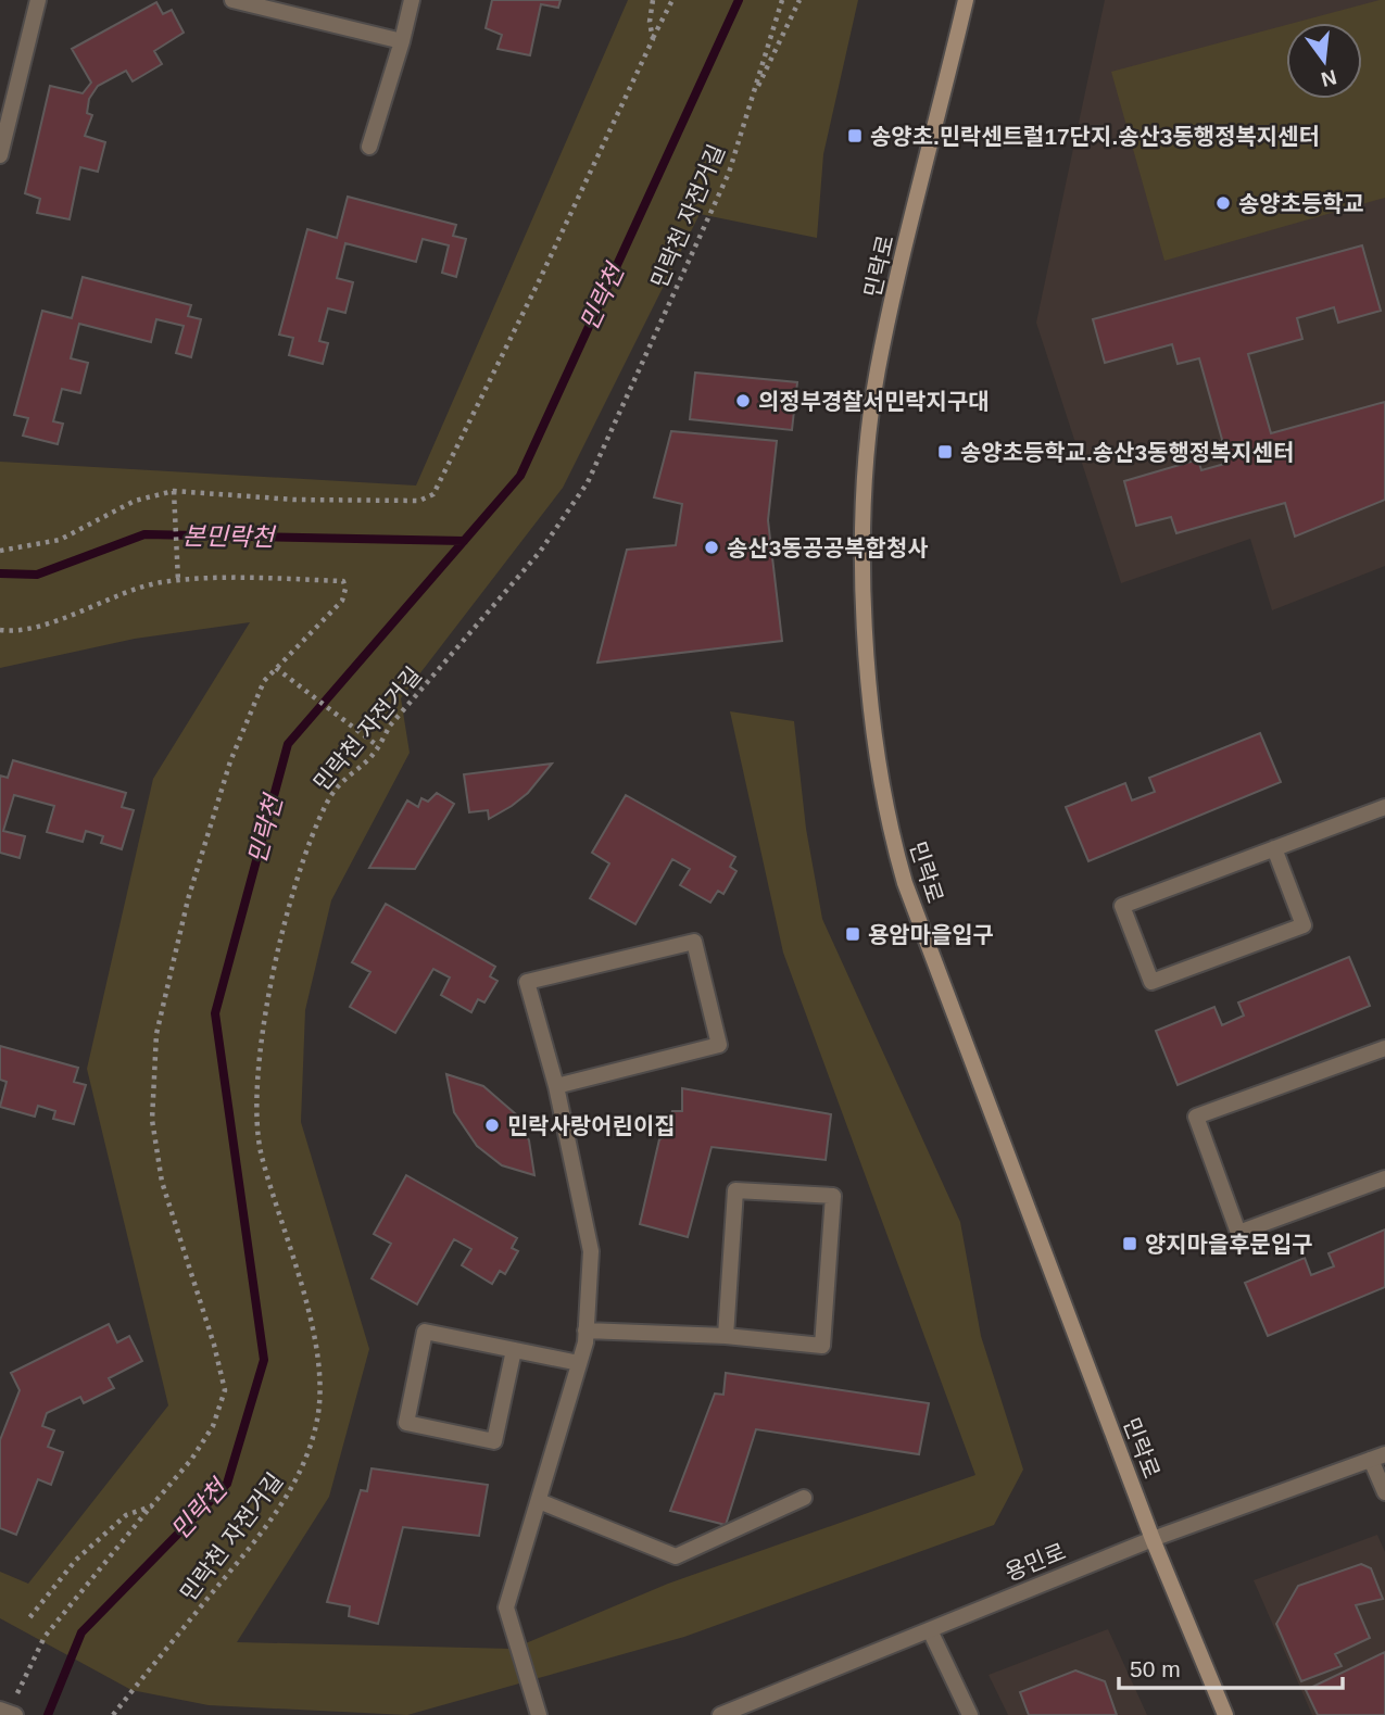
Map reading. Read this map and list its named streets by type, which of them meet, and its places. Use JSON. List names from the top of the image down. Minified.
{"streets":{"main road":["민락로"],"street":["용민로"],"path":["민락천 자전거길"]},"crossings":[["민락로","용민로"]],"water":["민락천","본민락천"],"places":{"transit":["송양초.민락센트럴17단지.송산3동행정복지센터","송양초등학교.송산3동행정복지센터","용암마을입구","양지마을후문입구"],"other":["송양초등학교","의정부경찰서민락지구대","송산3동공공복합청사","민락사랑어린이집"]},"scale_bar":"50 m","north":"bottom"}
